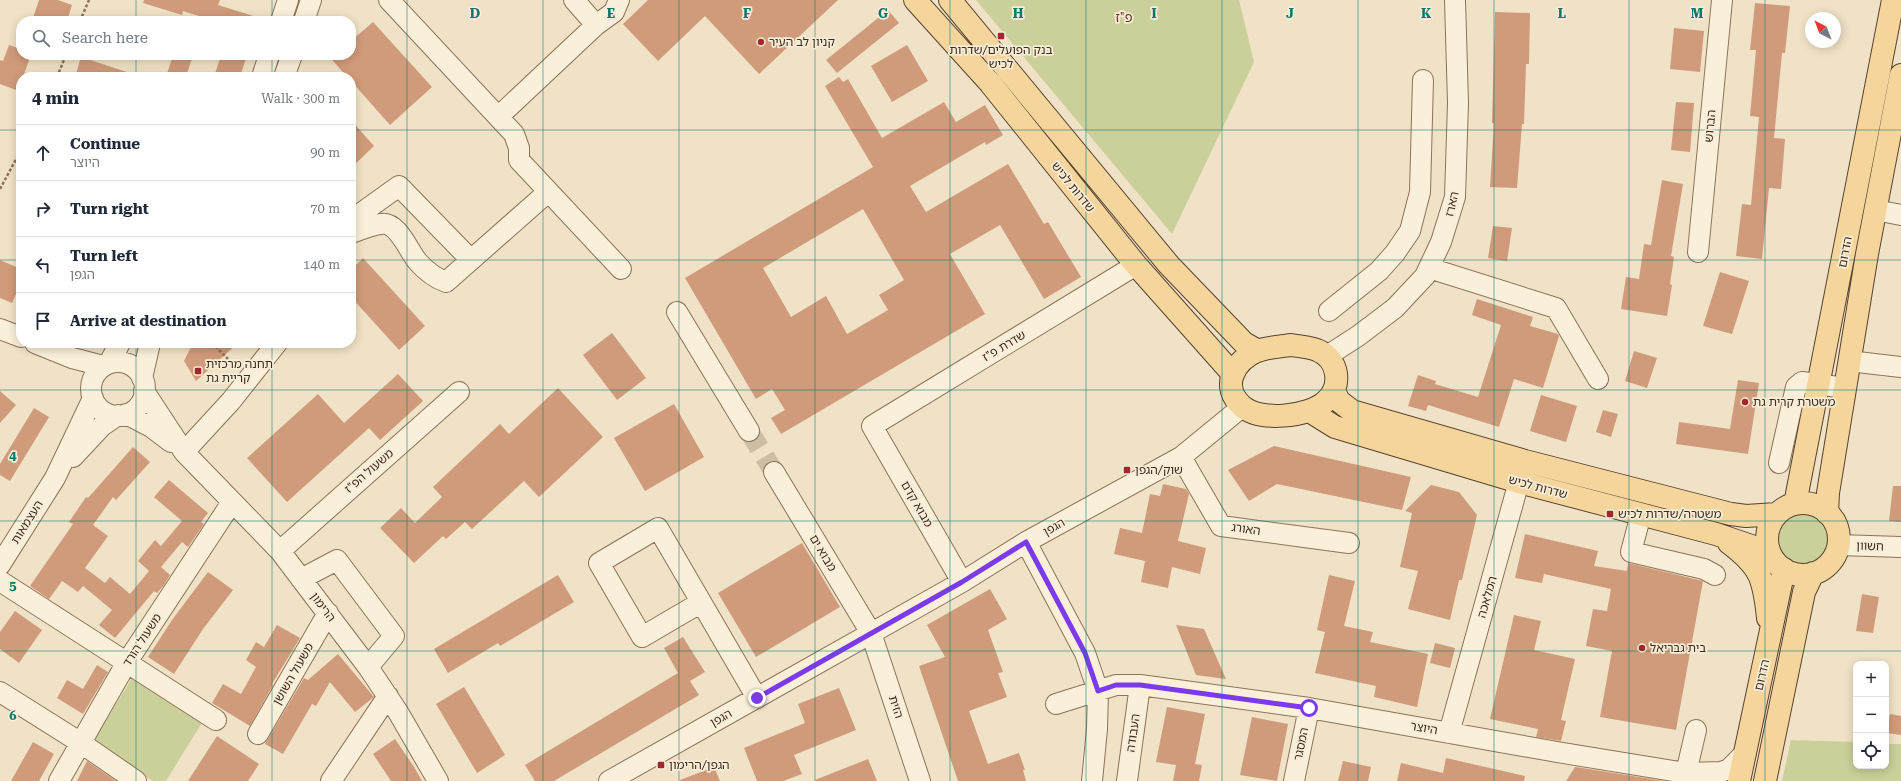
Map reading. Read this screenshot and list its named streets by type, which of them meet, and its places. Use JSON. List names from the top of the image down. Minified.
{"streets":{"main road":["שדרות לכיש","הדרום"],"street":["הברוש","הארז","שדרת פ\"ז","משעול הפ\"ז","מבוא קדם","העצמאות","הגפן","האורג","חשוון","מבוא ים","המלאכה","הרימון","משעול הורד","משעול השושן","הזית","היוצר","העבודה","המסגר"]},"crossings":[["שדרות לכיש","הארז"],["שדרות לכיש","הדרום"],["שדרות לכיש","שדרת פ\"ז"],["שדרות לכיש","הגפן"],["שדרות לכיש","חשוון"],["שדרות לכיש","המלאכה"],["הארז","הגפן"],["הדרום","חשוון"],["הדרום","היוצר"],["שדרת פ\"ז","מבוא קדם"],["משעול הפ\"ז","הרימון"],["מבוא קדם","הגפן"],["העצמאות","הרימון"],["הגפן","האורג"],["הגפן","מבוא ים"],["הגפן","הזית"],["מבוא ים","הזית"],["המלאכה","היוצר"],["הרימון","משעול הורד"],["הרימון","משעול השושן"],["היוצר","העבודה"],["היוצר","המסגר"]],"districts":["פ\"ז"],"places":{"transit":["בנק הפועלים/שדרות לכיש","תחנה מרכזית קריית גת","שוק/הגפן","משטרה/שדרות לכיש","הגפן/הרימון"],"other":["קניון לב העיר","משטרת קרית גת","בית גבריאל"]},"north":"top left","page":{"search":"Search here","heading":["4 min","Walk · 300 m"],"list":[["Continue","היוצר","90 m"],["Turn right","70 m"],["Turn left","הגפן","140 m"],"Arrive at destination"],"map_buttons":["+","−"]},"grid":{"columns":["D","E","F","G","H","I","J","K","L","M"],"rows":["4","5","6"]}}
